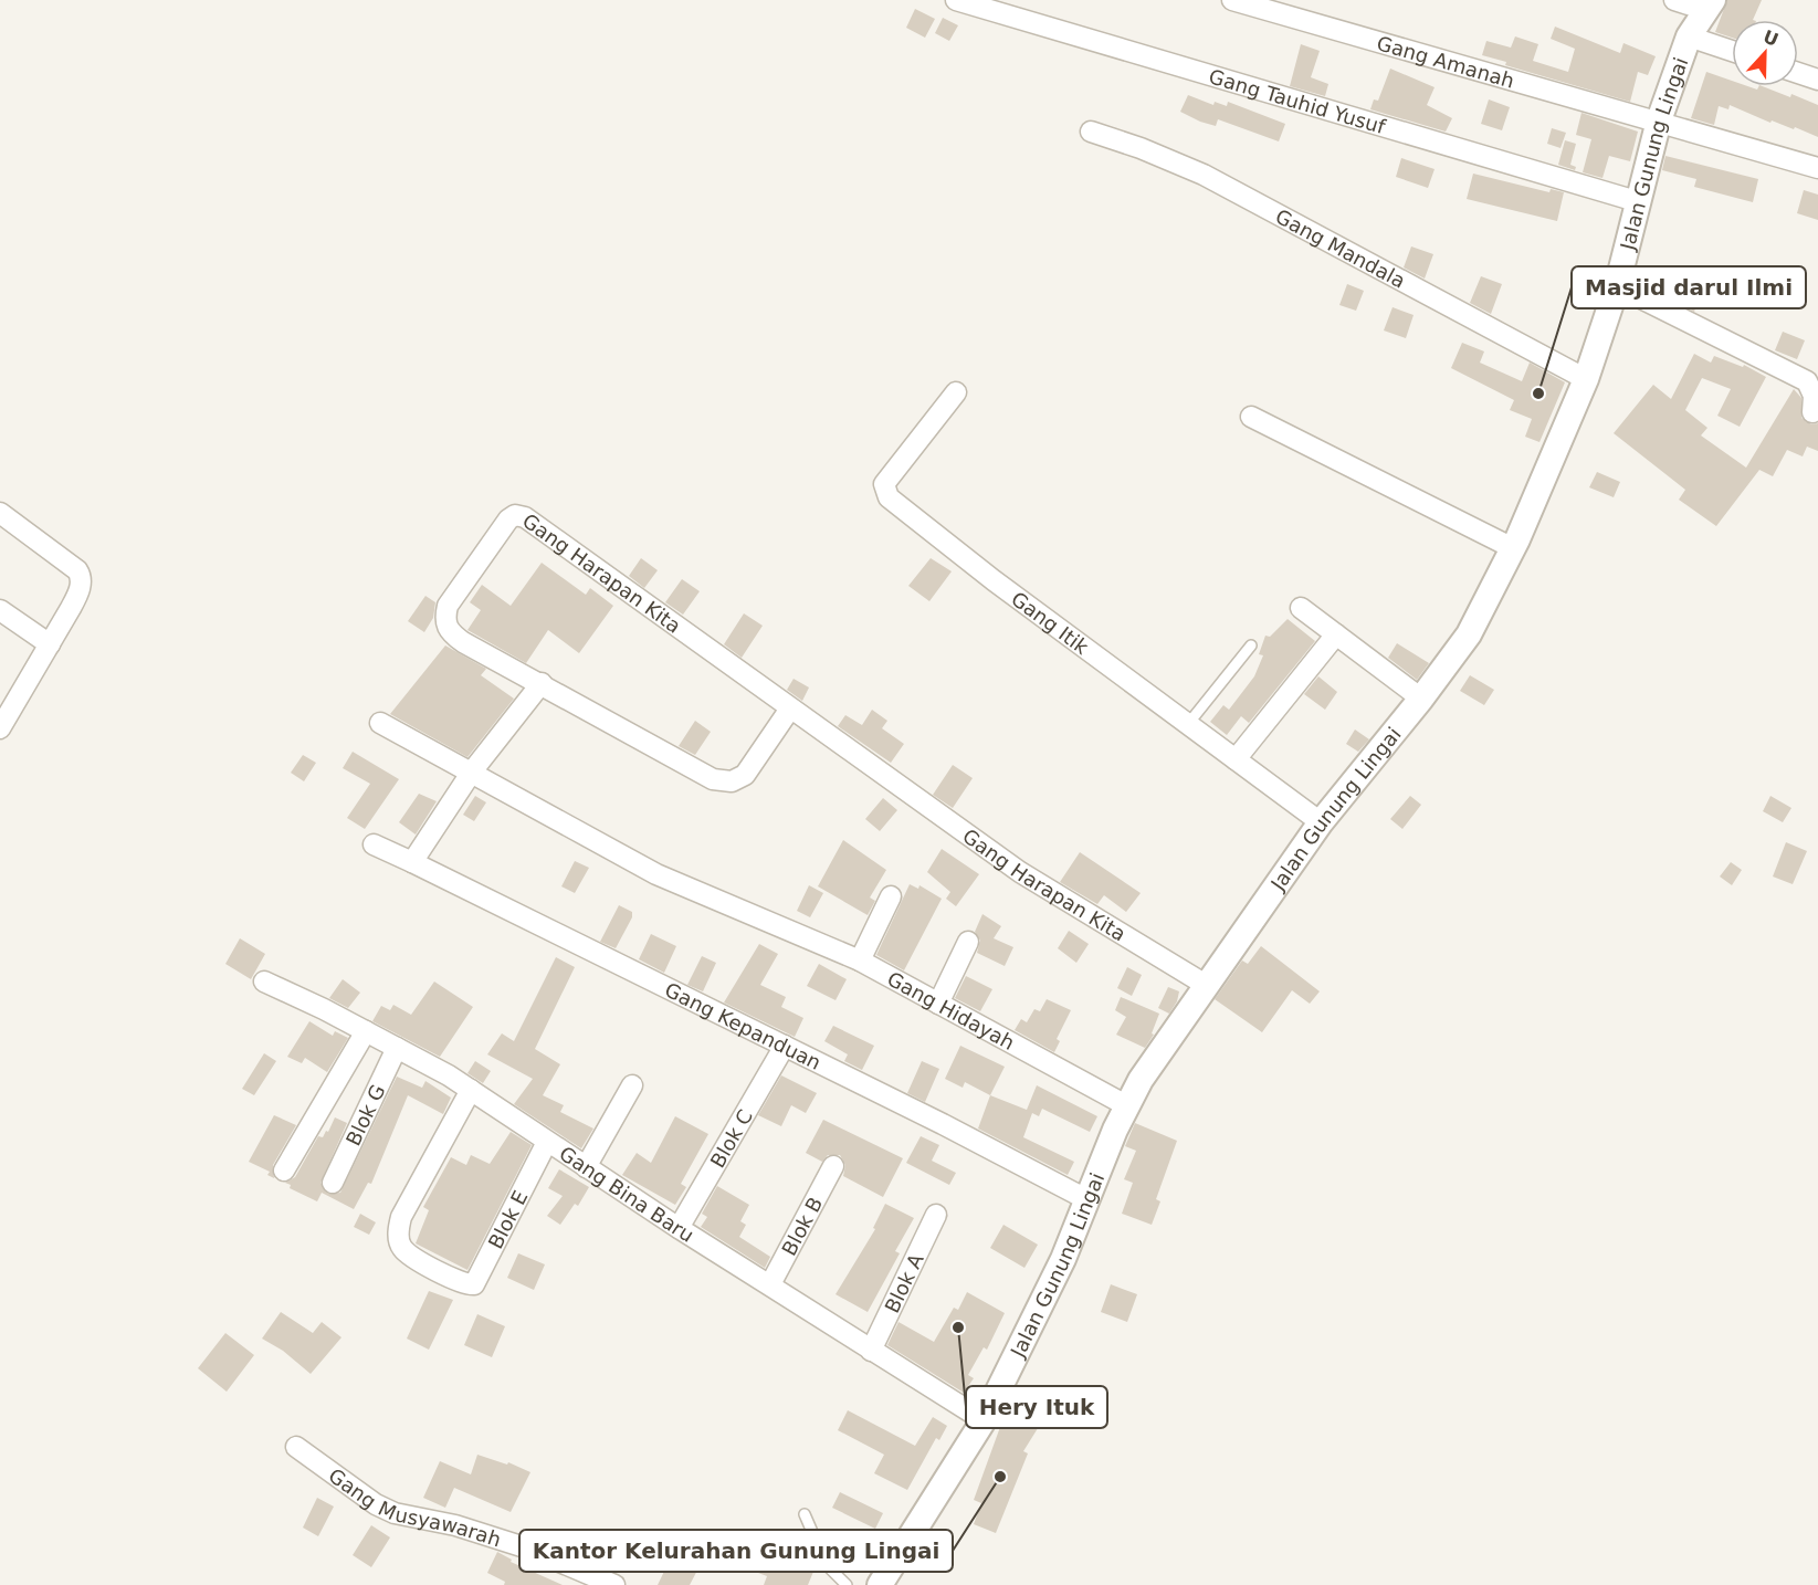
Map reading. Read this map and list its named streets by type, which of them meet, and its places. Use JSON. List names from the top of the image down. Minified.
{"streets":{"street":["Gang Amanah","Gang Tauhid Yusuf","Jalan Gunung Lingai","Gang Mandala","Gang Harapan Kita","Gang Itik","Gang Hidayah","Gang Kepanduan","Blok G","Blok C","Gang Bina Baru","Blok E","Blok B","Blok A","Gang Musyawarah"]},"crossings":[["Gang Amanah","Jalan Gunung Lingai"],["Gang Tauhid Yusuf","Jalan Gunung Lingai"],["Jalan Gunung Lingai","Gang Mandala"],["Jalan Gunung Lingai","Gang Harapan Kita"],["Jalan Gunung Lingai","Gang Itik"],["Jalan Gunung Lingai","Gang Hidayah"],["Jalan Gunung Lingai","Gang Kepanduan"],["Jalan Gunung Lingai","Gang Bina Baru"],["Gang Kepanduan","Blok C"],["Blok G","Gang Bina Baru"],["Blok C","Gang Bina Baru"],["Gang Bina Baru","Blok E"],["Gang Bina Baru","Blok B"],["Gang Bina Baru","Blok A"]],"places":["Masjid darul Ilmi","Hery Ituk","Kantor Kelurahan Gunung Lingai"],"north":"top"}
